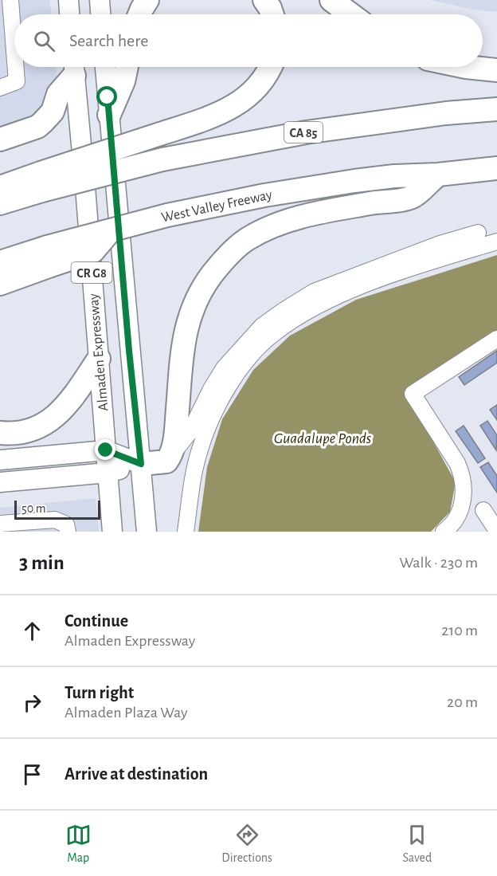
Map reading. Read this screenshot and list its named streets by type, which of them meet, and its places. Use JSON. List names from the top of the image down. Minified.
{"streets":{"highway":["CA 85","West Valley Freeway"],"main road":["CR G8","Almaden Expressway"]},"water":["Guadalupe Ponds"],"scale_bar":"50 m","page":{"search":"Search here","scale":"50 m","heading":["3 min","Walk · 230 m"],"list":[["Continue","Almaden Expressway","210 m"],["Turn right","Almaden Plaza Way","20 m"],"Arrive at destination"],"nav":["Map","Directions","Saved"]}}
